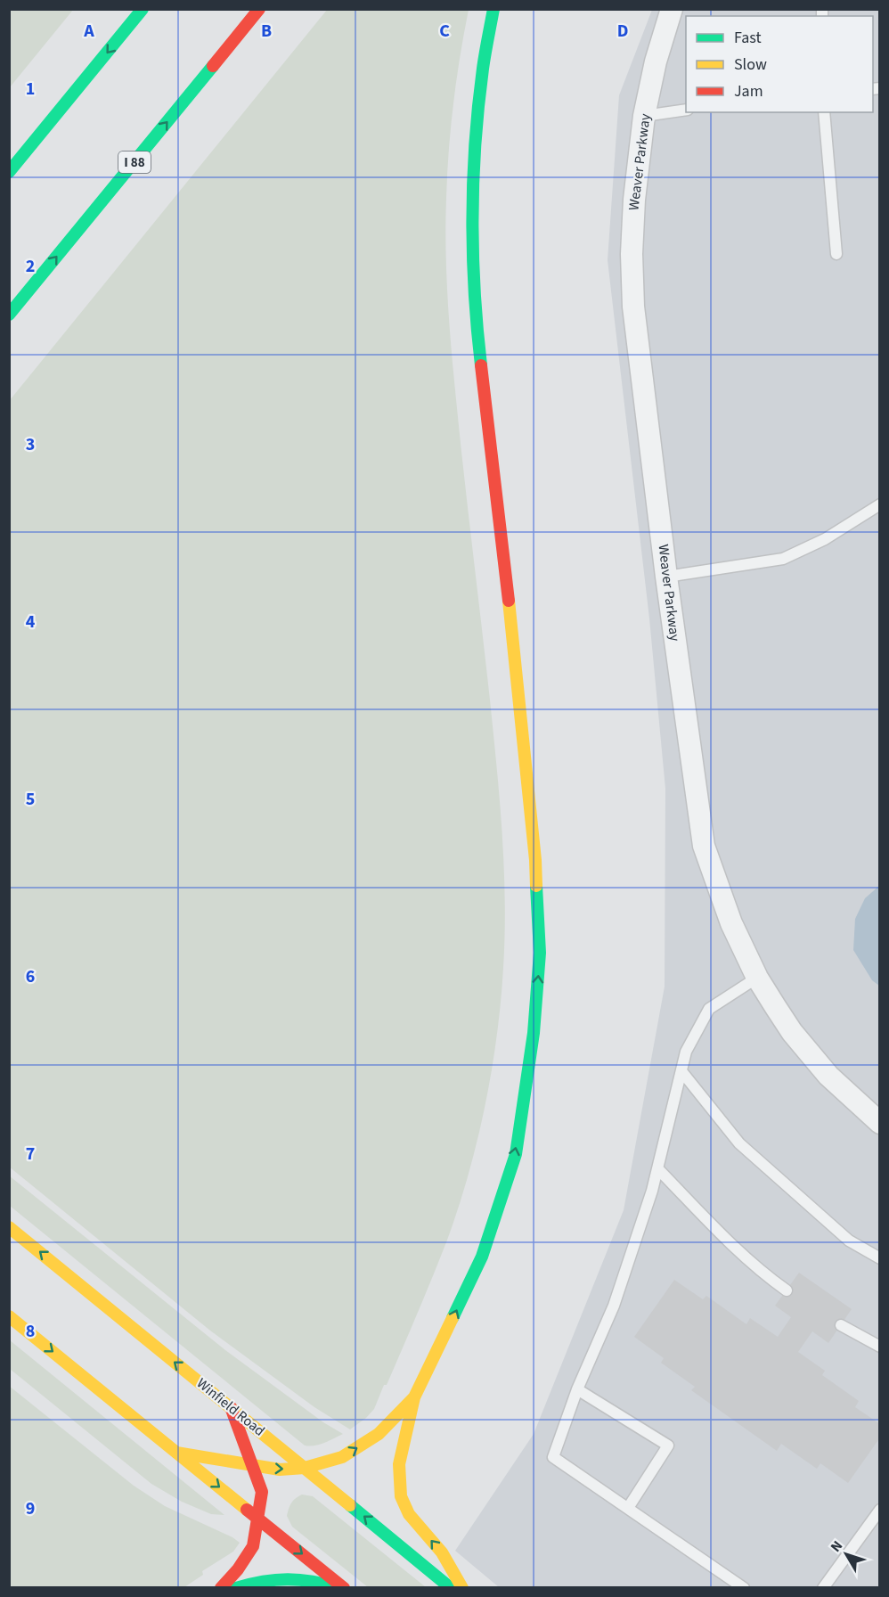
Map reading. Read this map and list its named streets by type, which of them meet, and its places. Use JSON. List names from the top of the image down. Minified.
{"streets":{"main road":["I 88","Winfield Road"],"street":["Weaver Parkway"]},"legend":["Fast","Slow","Jam"],"north":"top left","grid":{"columns":["A","B","C","D"],"rows":["1","2","3","4","5","6","7","8","9"]}}
